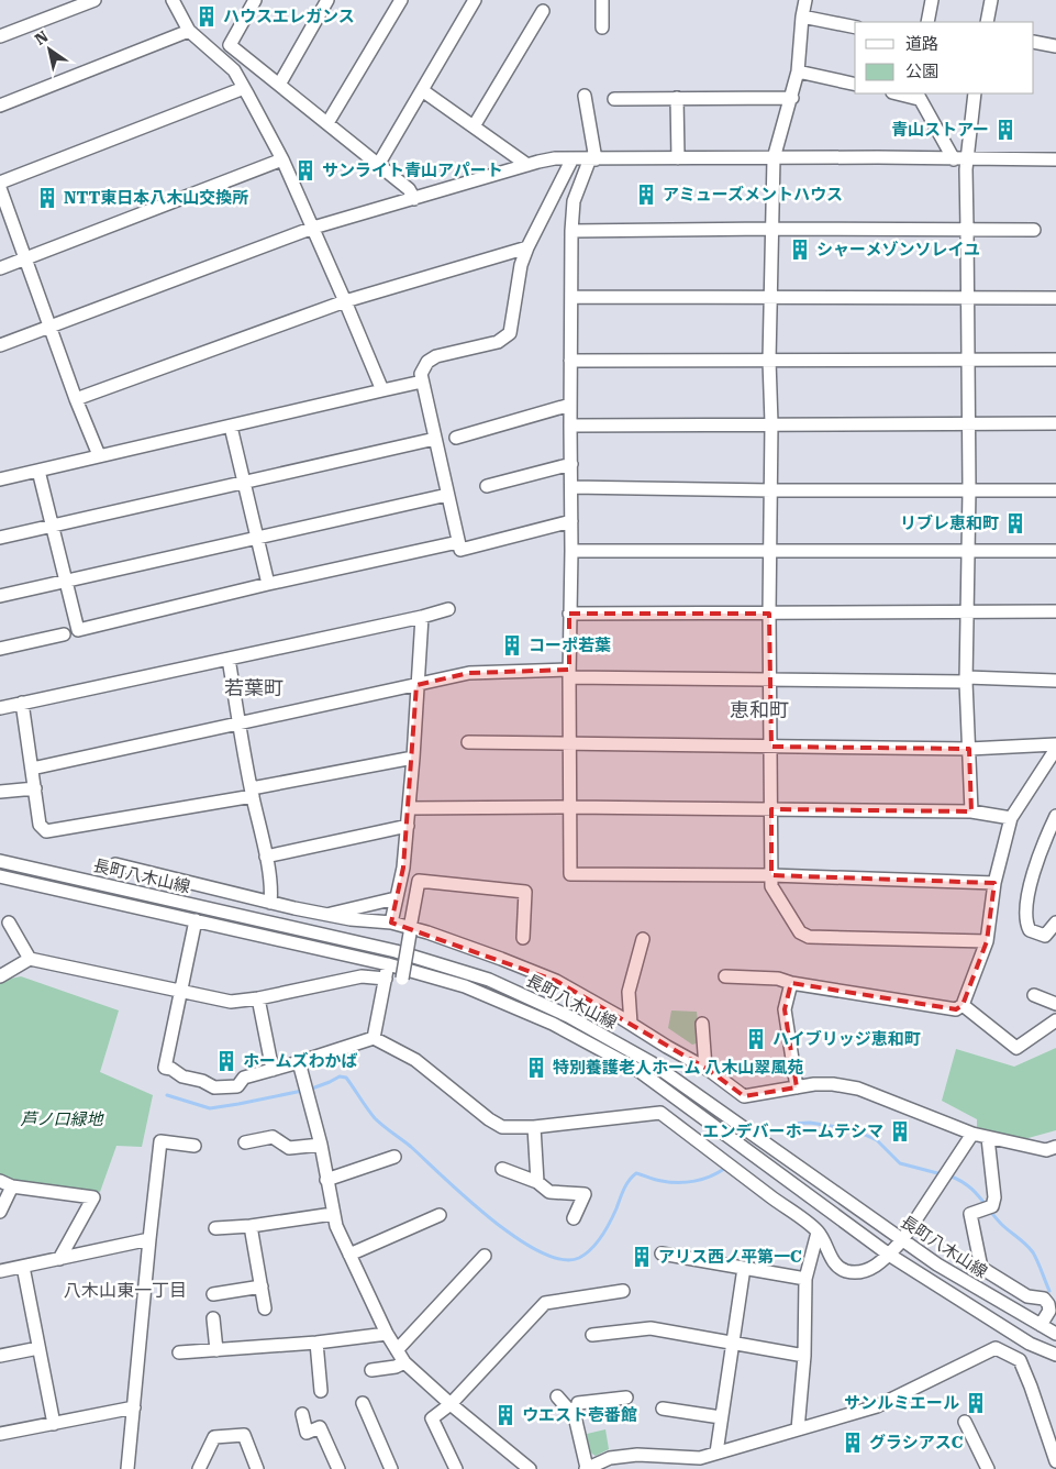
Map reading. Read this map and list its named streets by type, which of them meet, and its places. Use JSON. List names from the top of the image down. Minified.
{"streets":{"street":["長町八木山線"]},"districts":["若葉町","恵和町","八木山東一丁目"],"parks":["芦ノ口緑地"],"places":{"building":["ハウスエレガンス","青山ストアー","サンライト青山アパート","アミューズメントハウス","NTT東日本八木山交換所","シャーメゾンソレイユ","リブレ恵和町","コーポ若葉","ハイブリッジ恵和町","ホームズわかば","特別養護老人ホーム 八木山翠風苑","エンデバーホームテシマ","アリス西ノ平第一C","サンルミエール","ウエスト壱番館","グラシアスC"]},"legend":["道路","公園"],"north":"top left"}
